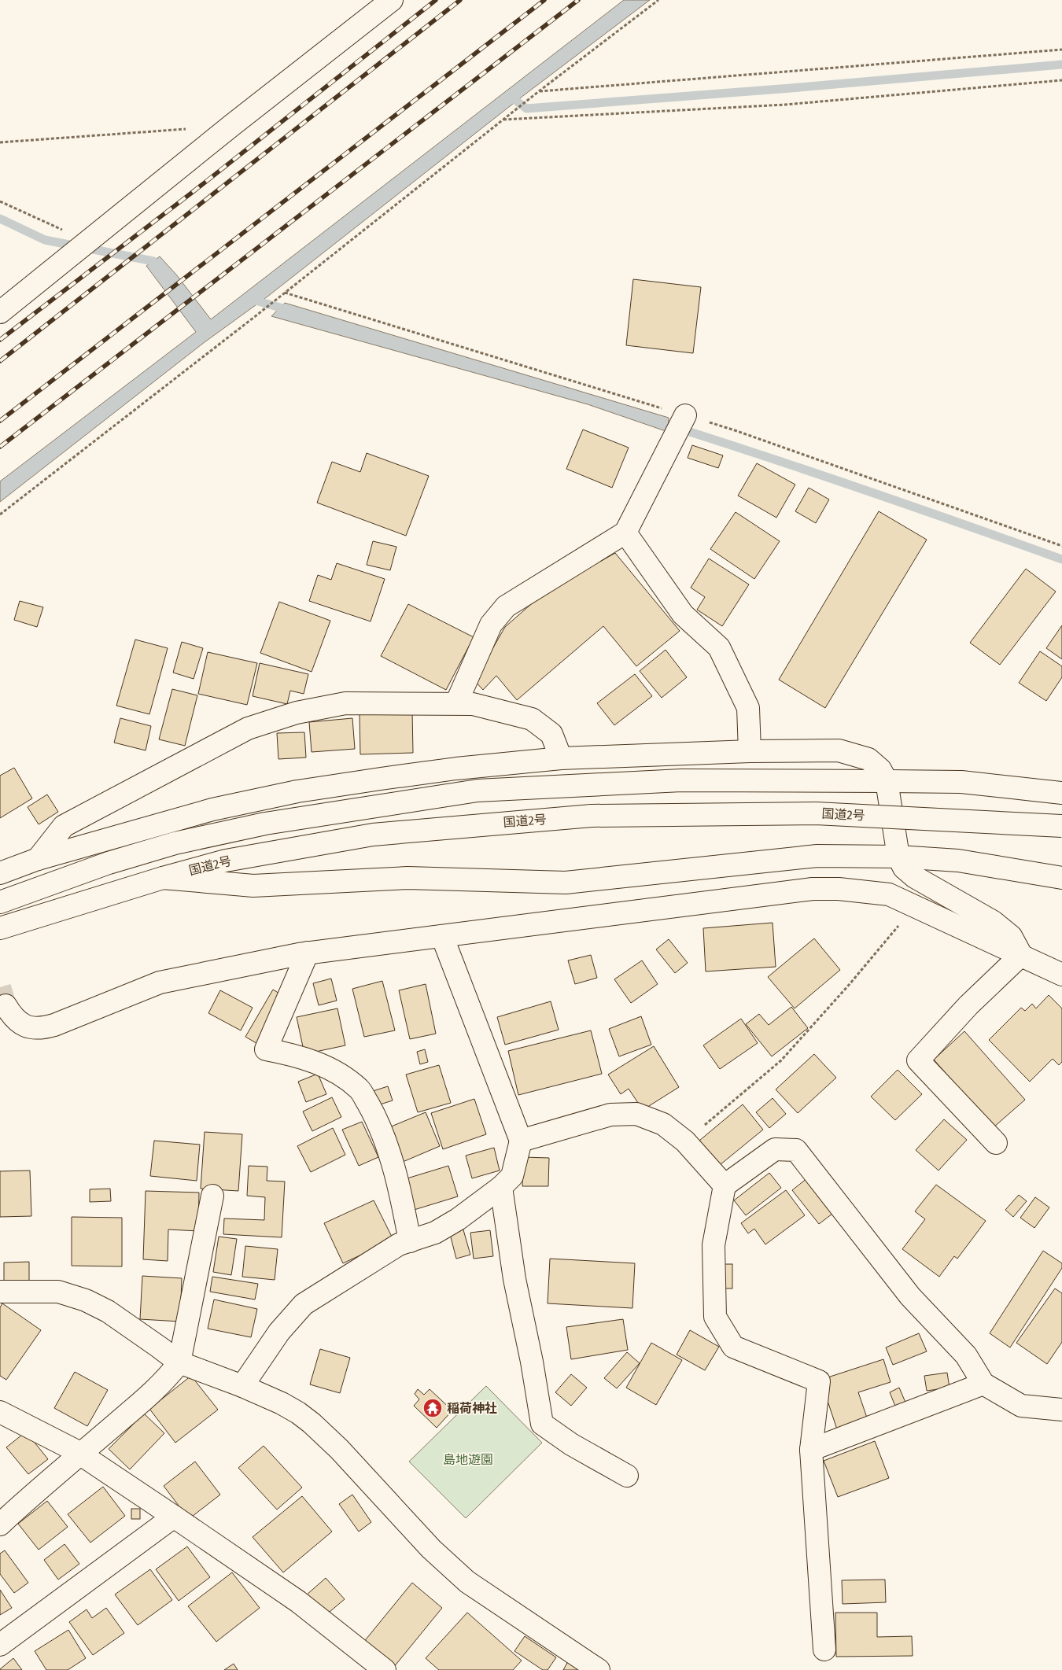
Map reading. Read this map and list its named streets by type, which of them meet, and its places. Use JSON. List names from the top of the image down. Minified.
{"streets":{"main road":["国道2号"]},"parks":["島地遊園"],"places":{"temple":["稲荷神社"]}}
